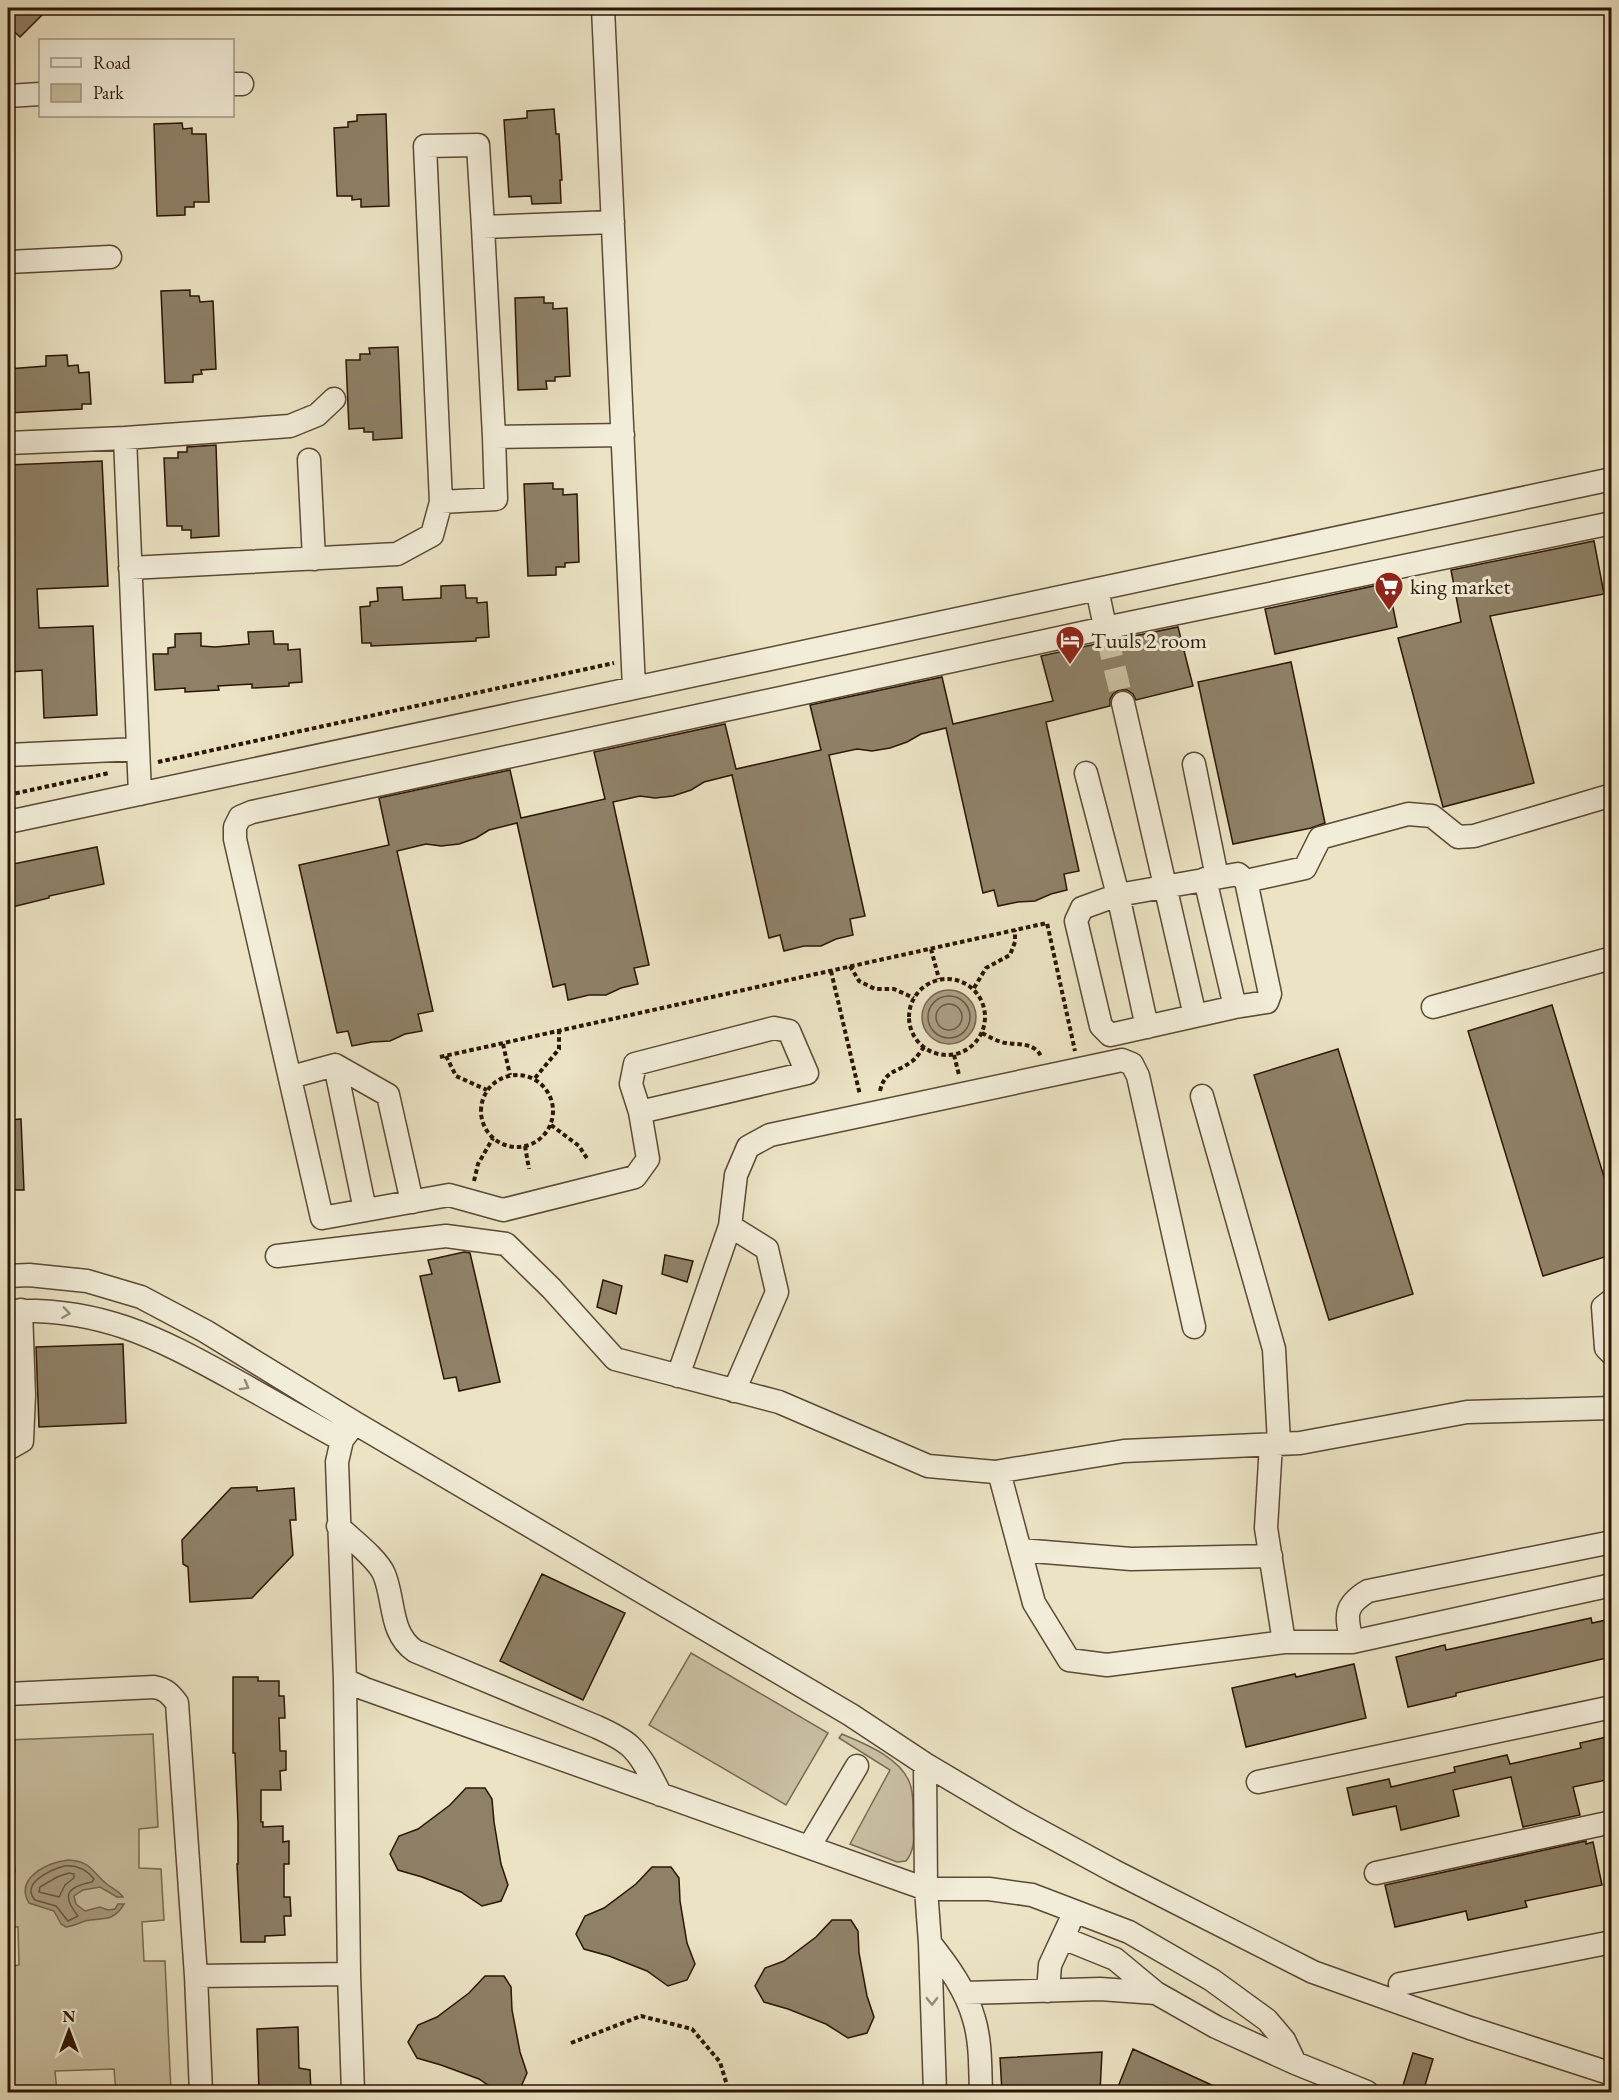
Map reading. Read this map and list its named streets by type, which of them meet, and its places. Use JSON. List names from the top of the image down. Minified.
{"places":{"supermarket":["king market"],"hotel":["Tuuls 2 room"]},"legend":["Road","Park"],"north":"top"}
